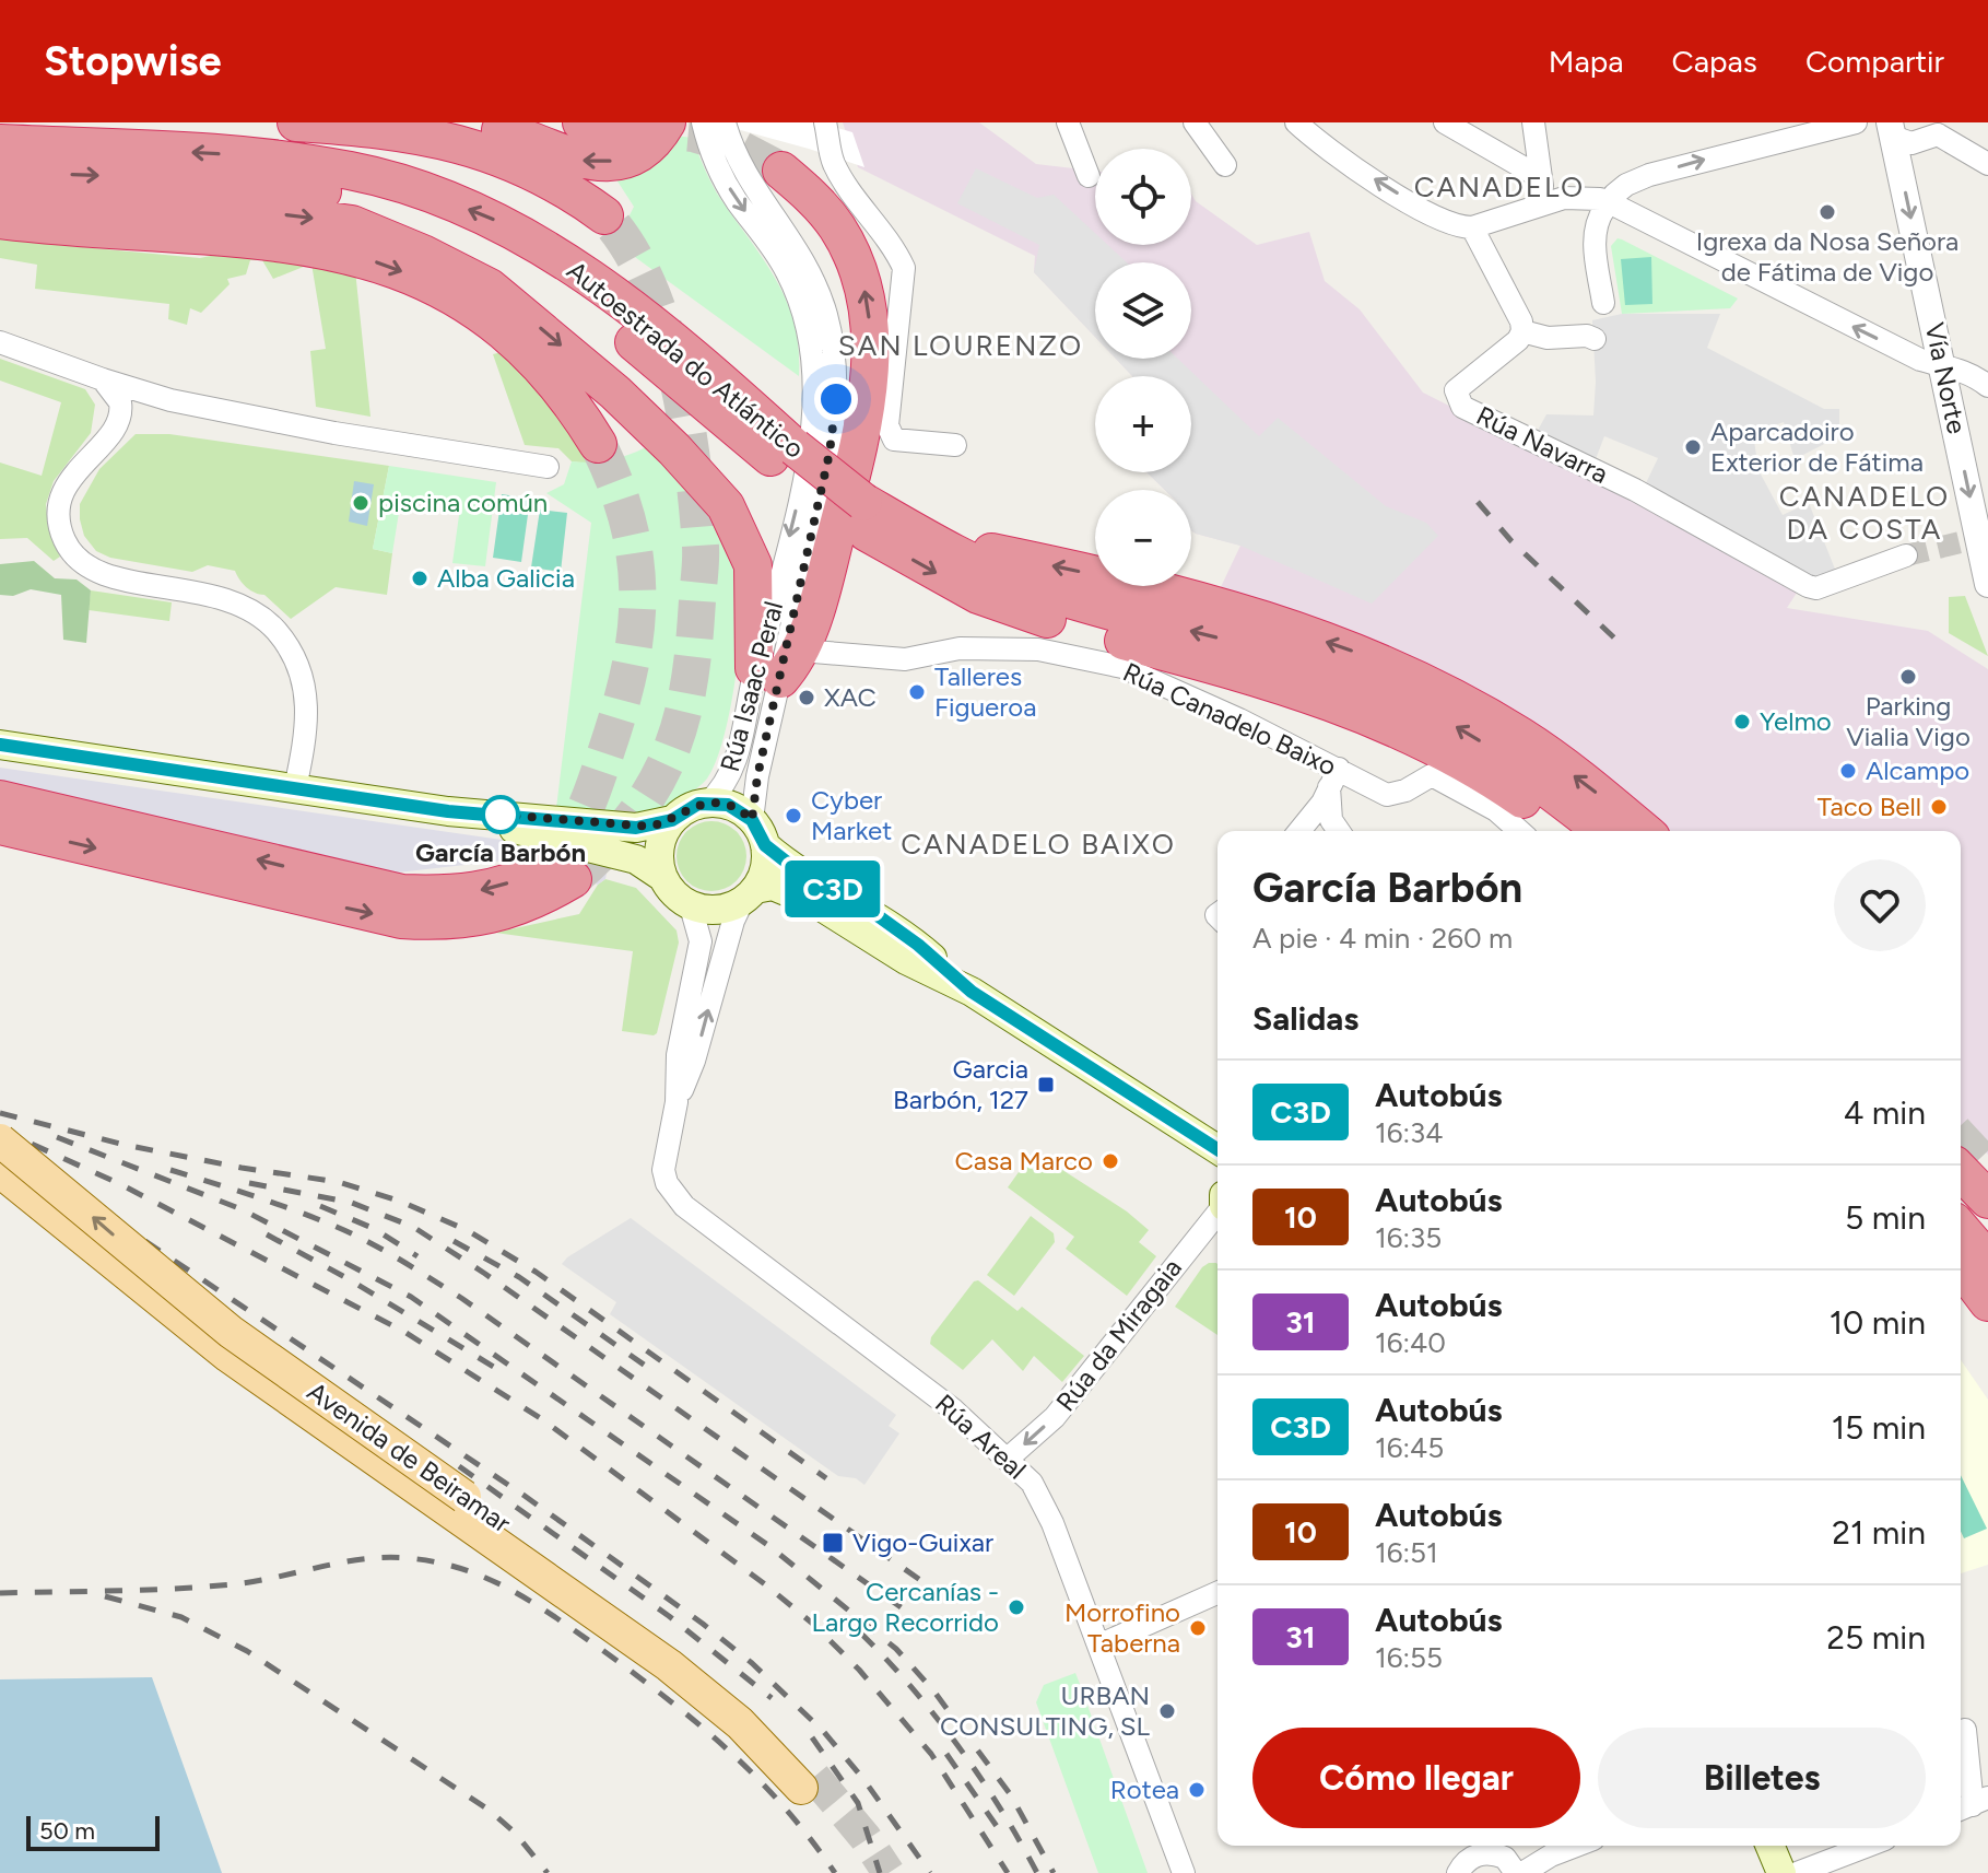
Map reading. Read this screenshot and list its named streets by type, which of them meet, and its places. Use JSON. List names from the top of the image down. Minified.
{"streets":{"highway":["Autoestrada do Atlántico"],"main road":["Avenida de Beiramar"],"street":["Vía Norte","Rúa Navarra","Rúa Isaac Peral","Rúa Canadelo Baixo","Rúa da Miragaia","Rúa Areal"]},"crossings":[["Rúa Isaac Peral","Rúa Canadelo Baixo"],["Rúa Isaac Peral","Rúa Areal"],["Rúa da Miragaia","Rúa Areal"]],"one_way":["Vía Norte","Rúa da Miragaia"],"districts":["CANADELO","SAN LOURENZO","CANADELO DA COSTA","CANADELO BAIXO"],"places":{"other":["Igrexa da Nosa Señora de Fátima de Vigo","Aparcadoiro Exterior de Fátima","piscina común","Alba Galicia","Parking Vialia Vigo","Talleres Figueroa","XAC","Yelmo","Alcampo","Taco Bell","García Barbón","Cyber Market","Casa Marco","Cercanías - Largo Recorrido","Morrofino Taberna","URBAN CONSULTING, SL","Rotea"],"transit":["Garcia Barbón, 127","Vigo-Guixar"]},"lines":["bus line C3D"],"scale_bar":"50 m","page":{"header":"Stopwise","nav":["Mapa","Capas","Compartir"],"on_map":"C3D","map_buttons":["+","−"],"heading":[["García Barbón","A pie · 4 min · 260 m"],"Salidas"],"list":[{"mark":"C3D","name":"Autobús","note":"16:34","value":"4 min"},{"mark":"10","name":"Autobús","note":"16:35","value":"5 min"},{"mark":"31","name":"Autobús","note":"16:40","value":"10 min"},{"mark":"C3D","name":"Autobús","note":"16:45","value":"15 min"},{"mark":"10","name":"Autobús","note":"16:51","value":"21 min"},{"mark":"31","name":"Autobús","note":"16:55","value":"25 min"}],"buttons":["Cómo llegar","Billetes"],"scale":"50 m"}}
